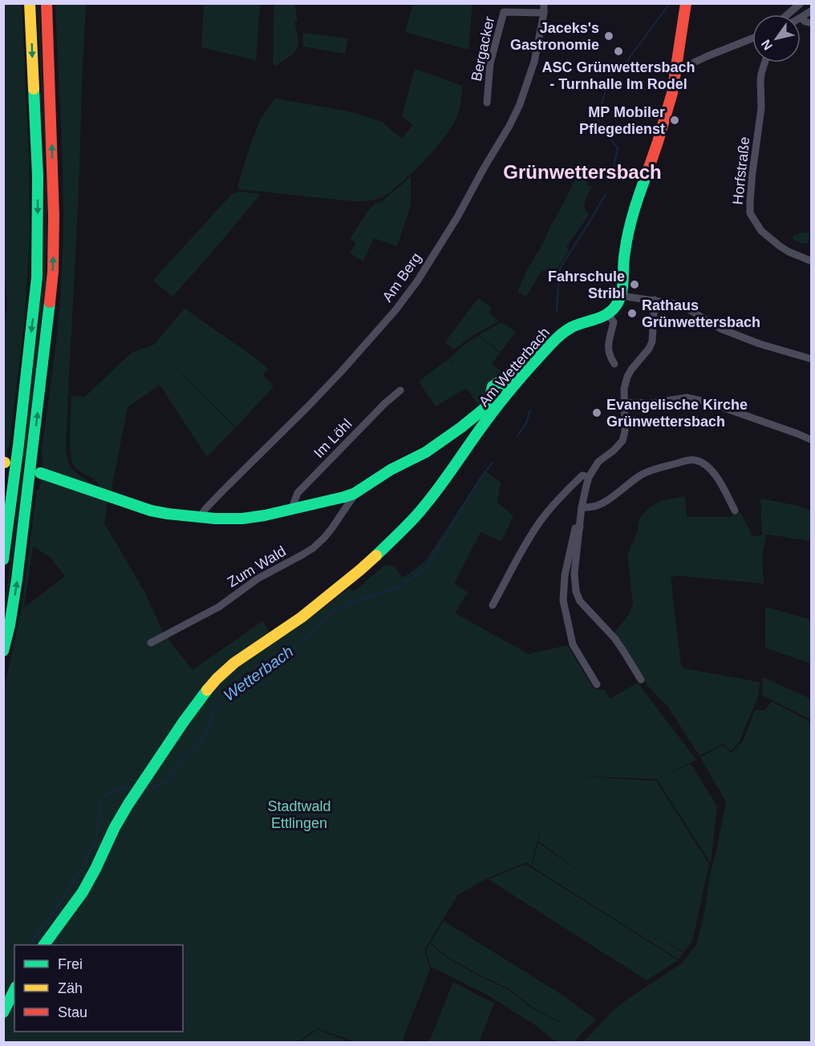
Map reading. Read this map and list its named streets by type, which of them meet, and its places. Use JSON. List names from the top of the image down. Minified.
{"streets":{"main road":["Am Wetterbach"],"street":["Bergacker","Horfstraße","Am Berg","Im Löhl","Zum Wald"]},"crossings":[["Bergacker","Am Berg"]],"districts":["Grünwettersbach"],"water":["Wetterbach"],"parks":["Stadtwald Ettlingen"],"places":["Jaceks's Gastronomie","ASC Grünwettersbach - Turnhalle Im Rodel","MP Mobiler Pflegedienst","Fahrschule Stribl","Rathaus Grünwettersbach","Evangelische Kirche Grünwettersbach"],"legend":["Frei","Zäh","Stau"],"north":"bottom left"}
